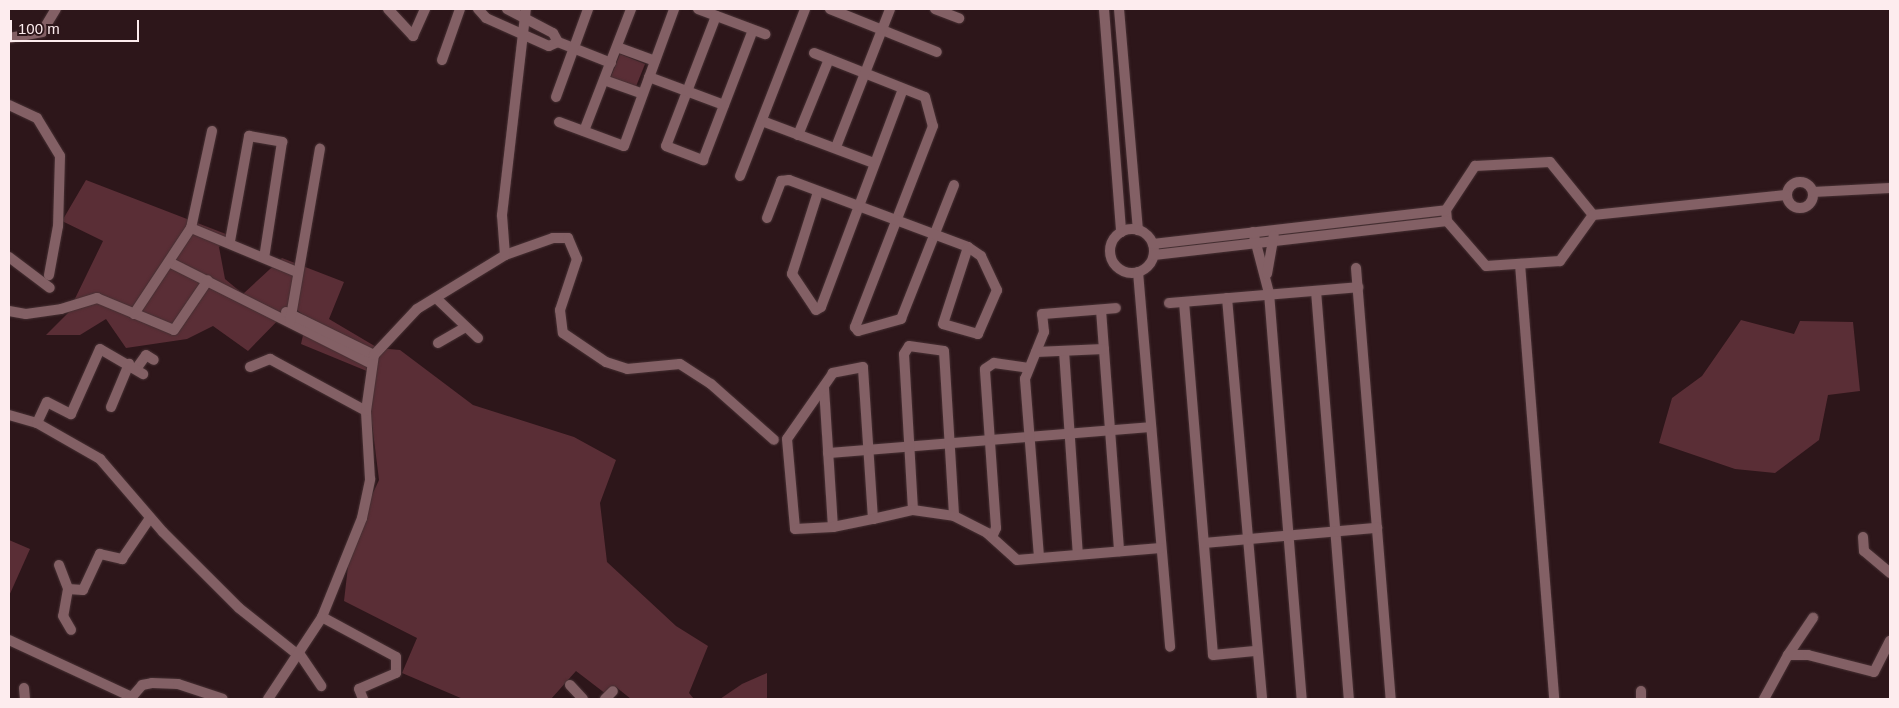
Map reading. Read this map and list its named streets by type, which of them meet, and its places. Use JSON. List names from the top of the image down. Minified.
{"scale_bar":"100 m"}
